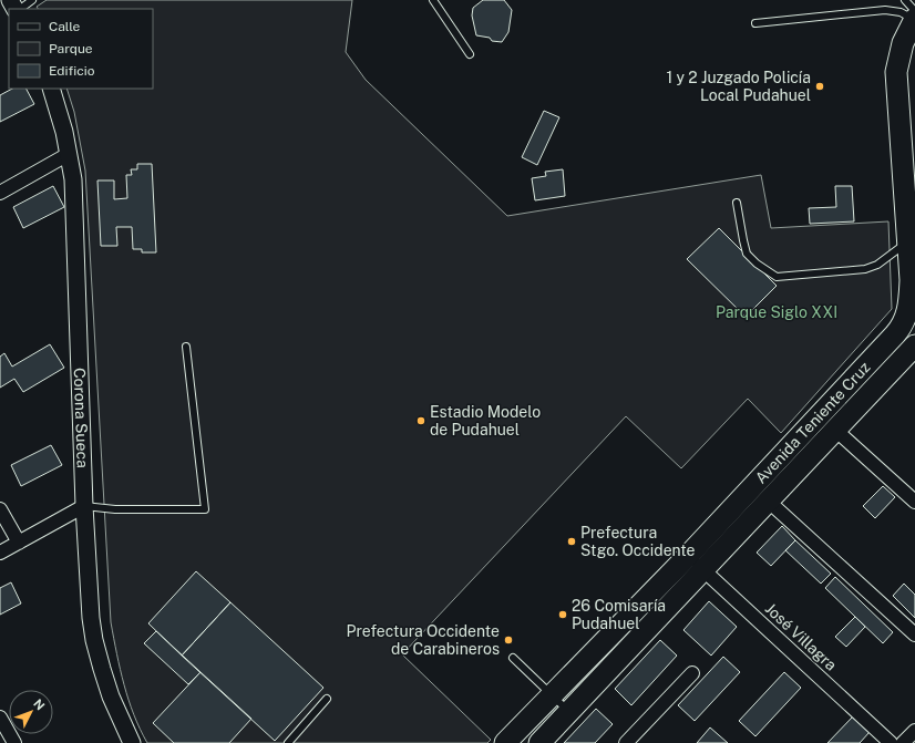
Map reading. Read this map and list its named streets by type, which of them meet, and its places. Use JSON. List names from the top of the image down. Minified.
{"streets":{"main road":["Avenida Teniente Cruz"],"street":["Corona Sueca","José Villagra"]},"crossings":[["Avenida Teniente Cruz","José Villagra"]],"parks":["Parque Siglo XXI"],"places":["1 y 2 Juzgado Policía Local Pudahuel","Estadio Modelo de Pudahuel","Prefectura Stgo. Occidente","26 Comisaría Pudahuel","Prefectura Occidente de Carabineros"],"legend":["Calle","Parque","Edificio"],"north":"top right"}
